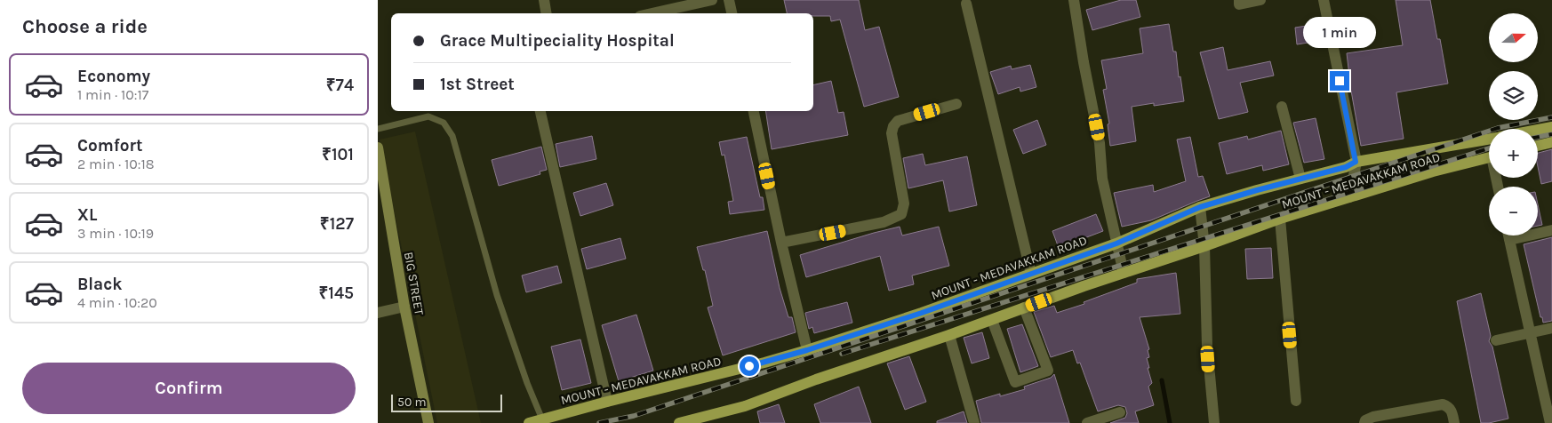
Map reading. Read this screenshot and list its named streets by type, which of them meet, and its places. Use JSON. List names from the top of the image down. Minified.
{"streets":{"main road":["MOUNT - MEDAVAKKAM ROAD"],"street":["BIG STREET"]},"scale_bar":"50 m","north":"right","page":{"heading":"Choose a ride","map_buttons":["+","−"],"banner":["Grace Multipeciality Hospital","1st Street"],"bubble":"1 min","list":[{"name":"Economy","note":"1 min · 10:17","value":"₹74"},{"name":"Comfort","note":"2 min · 10:18","value":"₹101"},{"name":"XL","note":"3 min · 10:19","value":"₹127"},{"name":"Black","note":"4 min · 10:20","value":"₹145"}],"buttons":"Confirm","scale":"50 m"}}
